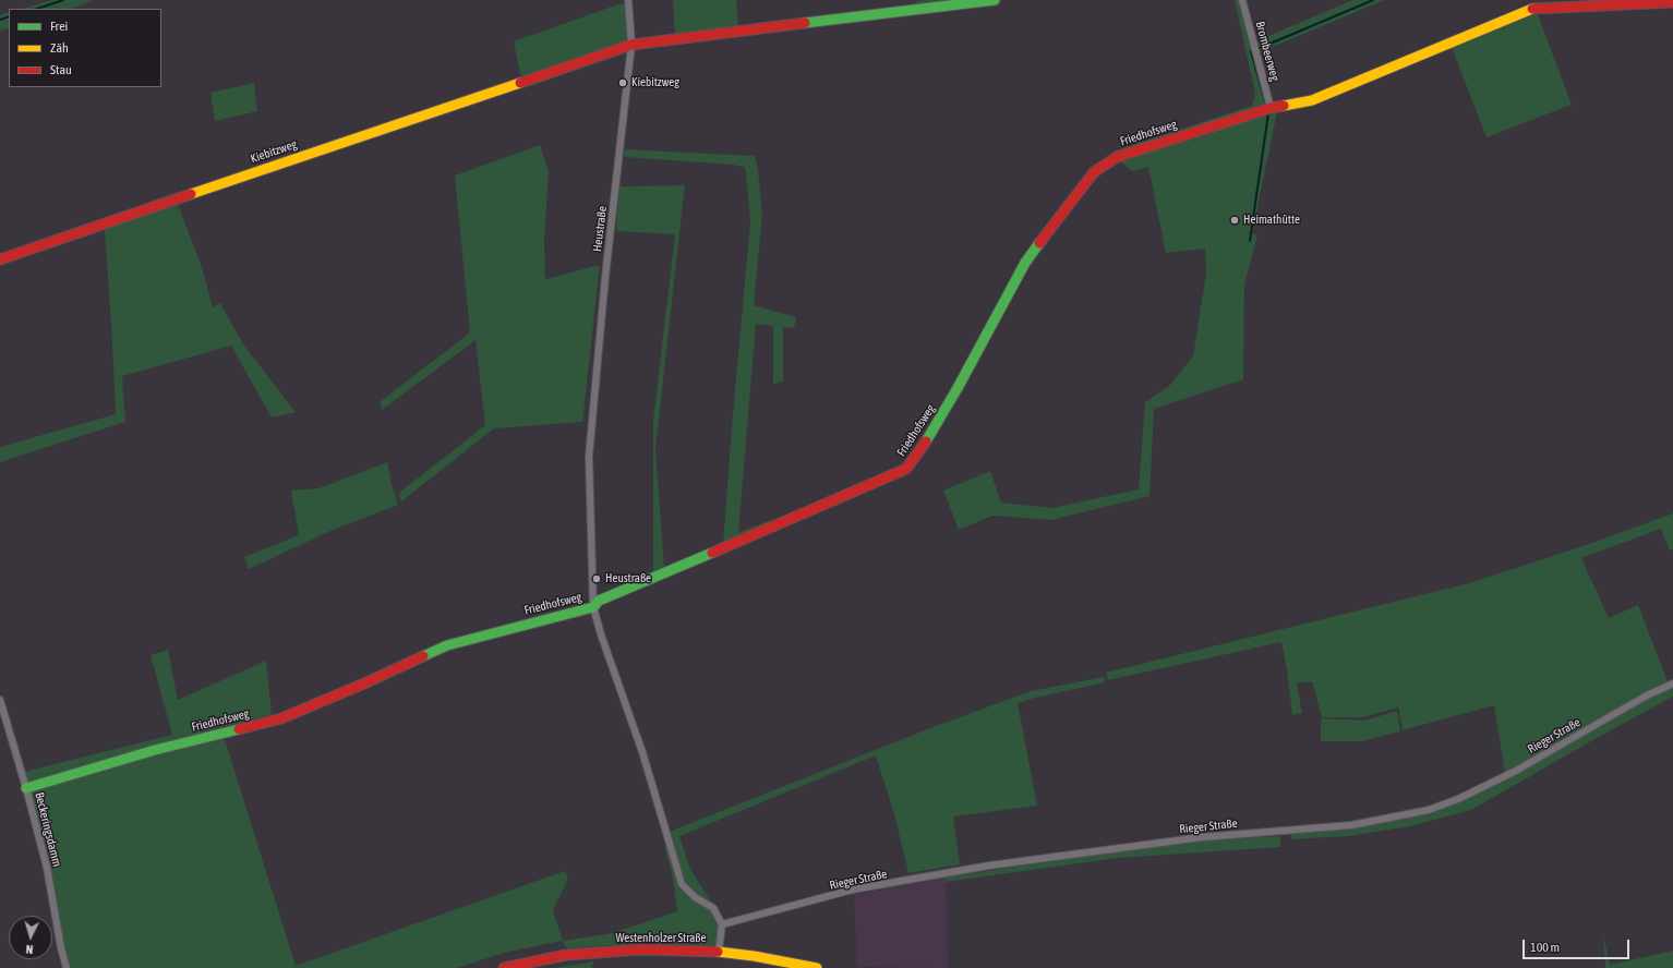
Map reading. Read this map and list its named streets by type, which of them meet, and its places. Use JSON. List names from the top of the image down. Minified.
{"streets":{"street":["Brombeerweg","Friedhofsweg","Kiebitzweg","Heustraße","Rieger Straße","Beckeringsdamm","Westenholzer Straße"]},"crossings":[["Brombeerweg","Friedhofsweg"],["Friedhofsweg","Heustraße"],["Friedhofsweg","Beckeringsdamm"],["Kiebitzweg","Heustraße"],["Heustraße","Rieger Straße"]],"places":["Kiebitzweg","Heimathütte","Heustraße"],"legend":["Frei","Zäh","Stau"],"scale_bar":"100 m","north":"bottom"}
